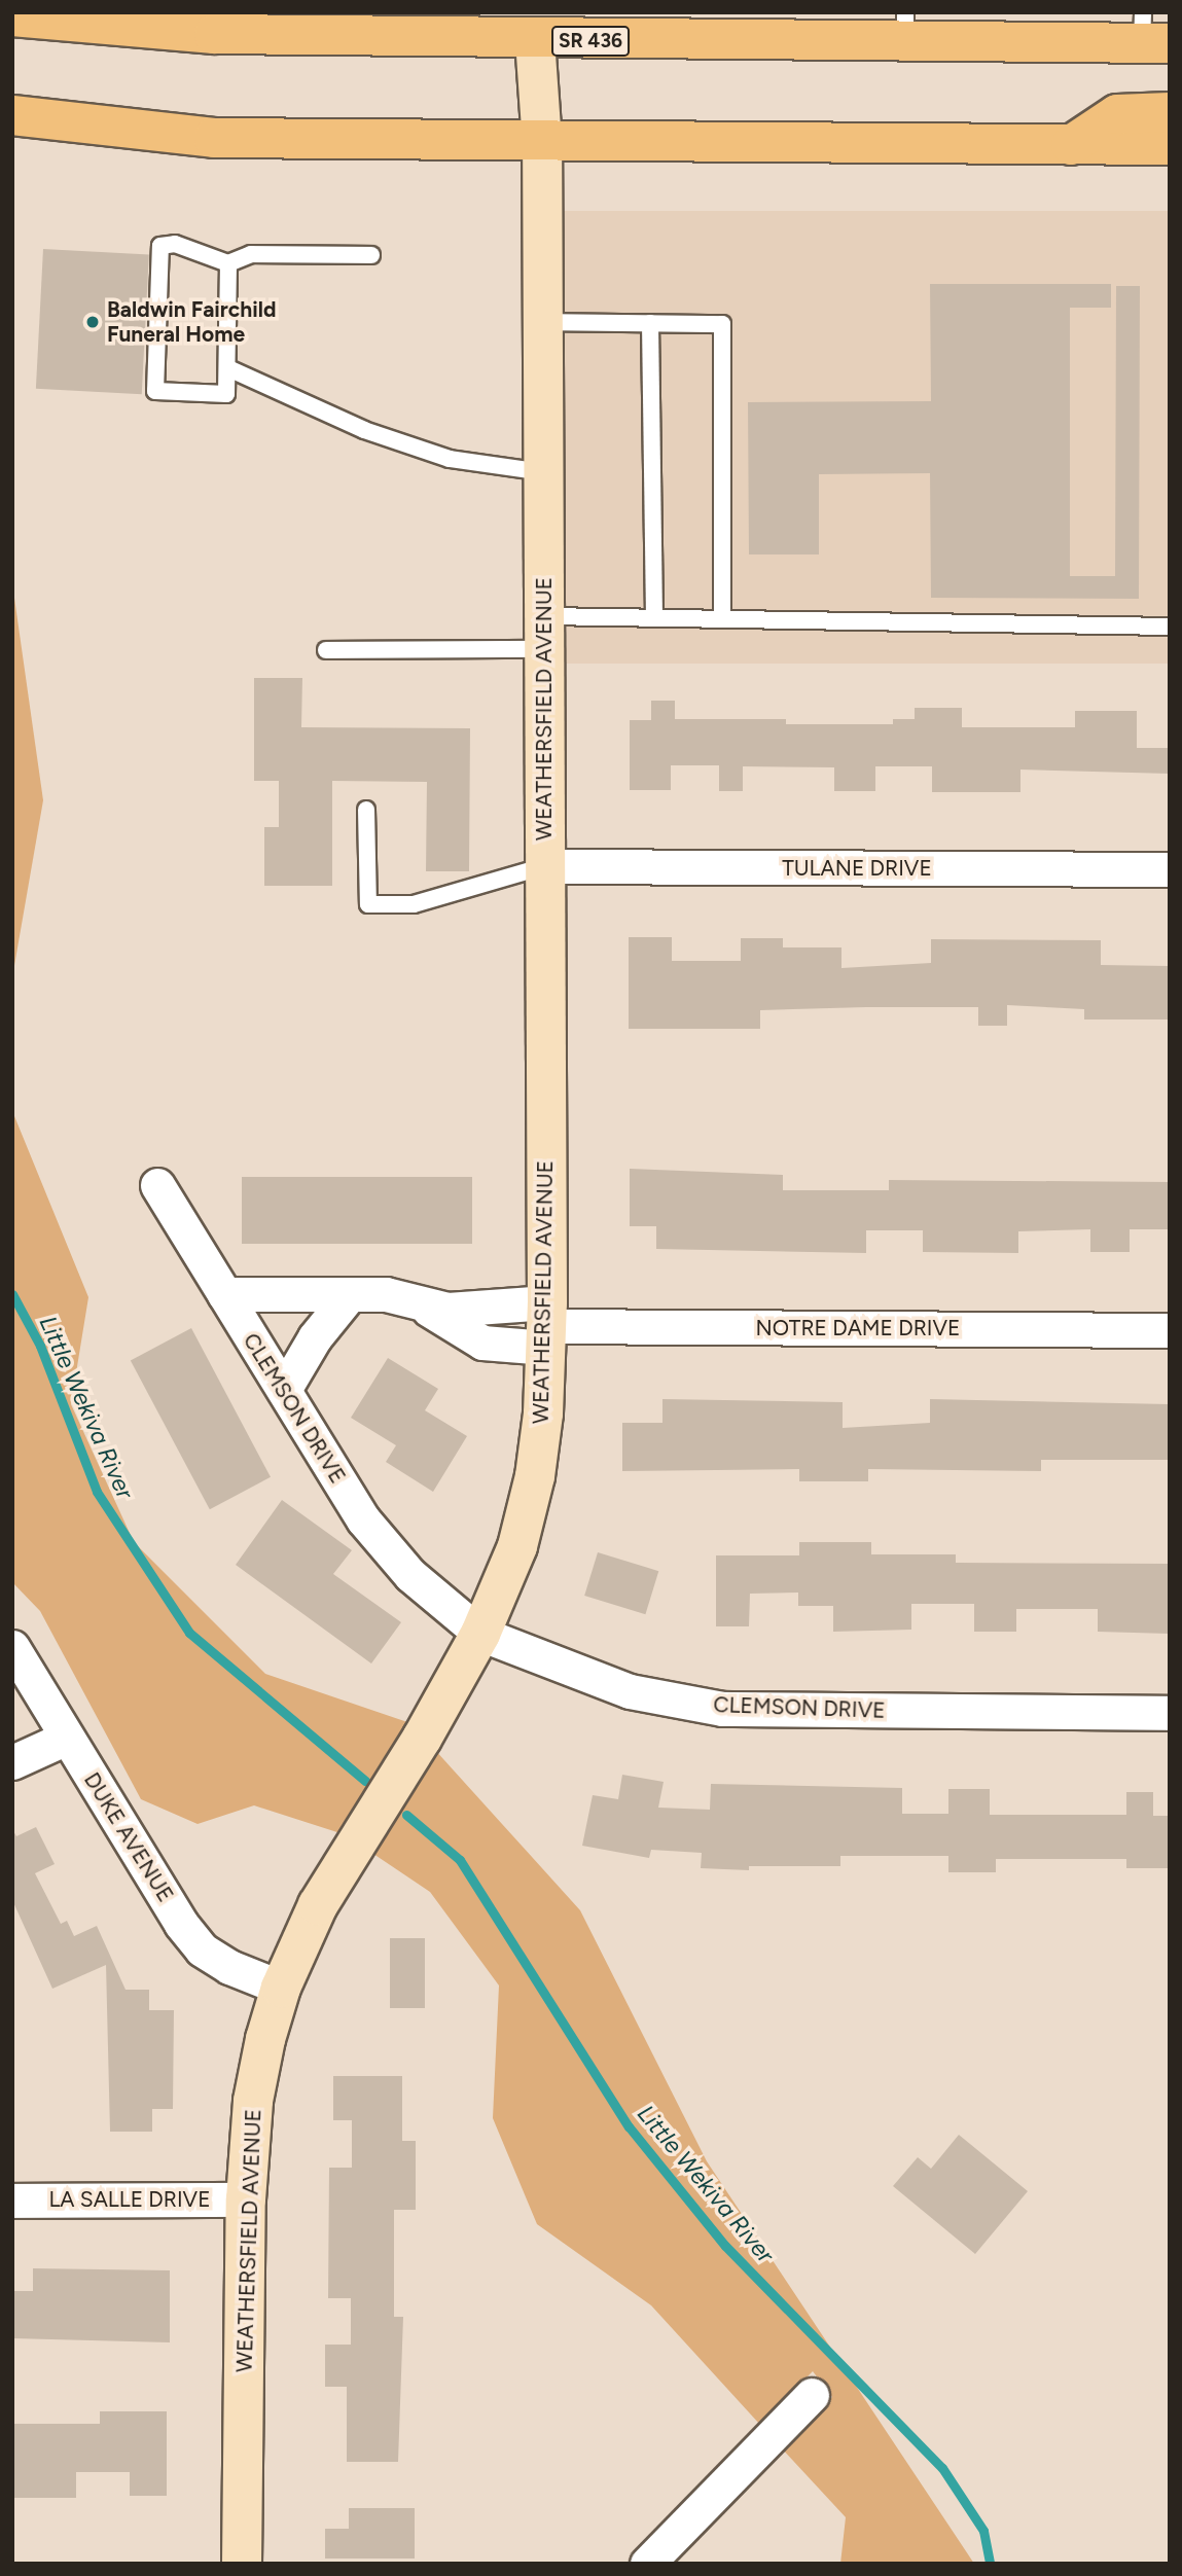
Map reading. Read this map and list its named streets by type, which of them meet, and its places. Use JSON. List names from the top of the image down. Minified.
{"streets":{"main road":["SR 436"],"street":["WEATHERSFIELD AVENUE","TULANE DRIVE","NOTRE DAME DRIVE","CLEMSON DRIVE","DUKE AVENUE","LA SALLE DRIVE"]},"crossings":[["SR 436","WEATHERSFIELD AVENUE"],["WEATHERSFIELD AVENUE","TULANE DRIVE"],["WEATHERSFIELD AVENUE","NOTRE DAME DRIVE"],["WEATHERSFIELD AVENUE","CLEMSON DRIVE"],["WEATHERSFIELD AVENUE","DUKE AVENUE"],["WEATHERSFIELD AVENUE","LA SALLE DRIVE"],["NOTRE DAME DRIVE","CLEMSON DRIVE"]],"water":["Little Wekiva River"],"places":["Baldwin Fairchild Funeral Home"]}
